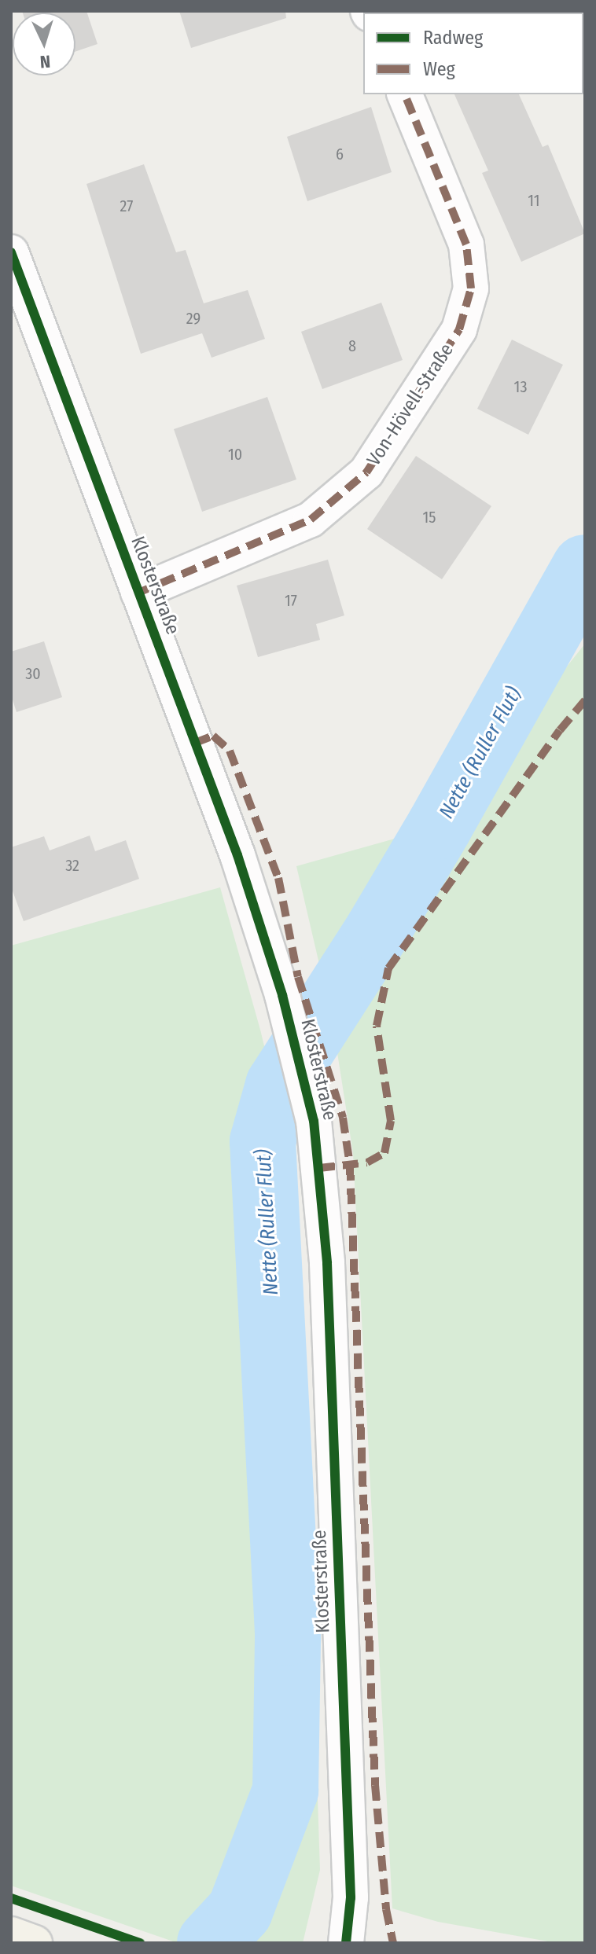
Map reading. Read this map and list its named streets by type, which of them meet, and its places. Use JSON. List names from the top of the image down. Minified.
{"streets":{"street":["Von-Hövell-Straße","Klosterstraße"]},"crossings":[["Von-Hövell-Straße","Klosterstraße"]],"water":["Nette (Ruller Flut)"],"house_numbers":["6","11","27","29","8","13","10","15","17","30","32"],"legend":["Radweg","Weg"],"north":"bottom"}
